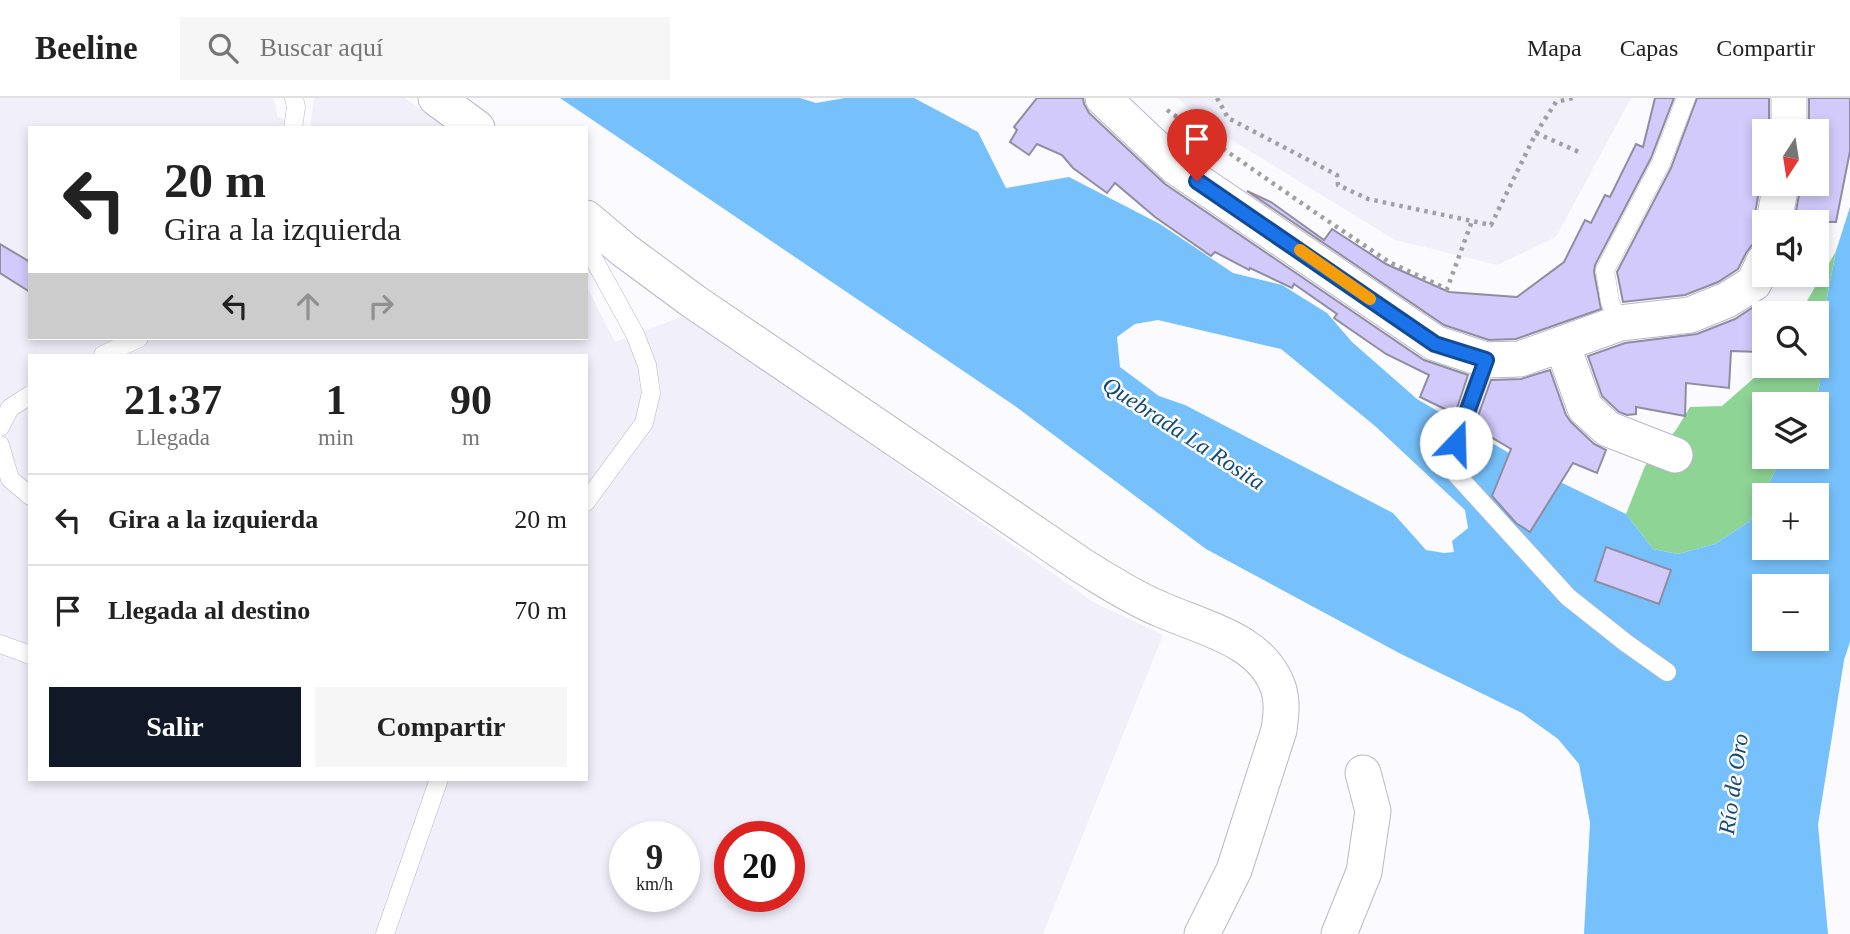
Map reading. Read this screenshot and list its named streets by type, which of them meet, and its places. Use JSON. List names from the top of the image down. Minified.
{"water":["Quebrada La Rosita","Río de Oro"],"north":"bottom","page":{"header":"Beeline","search":"Buscar aquí","nav":["Mapa","Capas","Compartir"],"map_buttons":["+","−"],"turn":["20 m","Gira a la izquierda"],"eta":["21:37","Llegada","1","min","90","m"],"list":[{"name":"Gira a la izquierda","value":"20 m"},{"name":"Llegada al destino","value":"70 m"}],"buttons":["Salir","Compartir"],"speed":"9 km/h","limit":"20"}}
